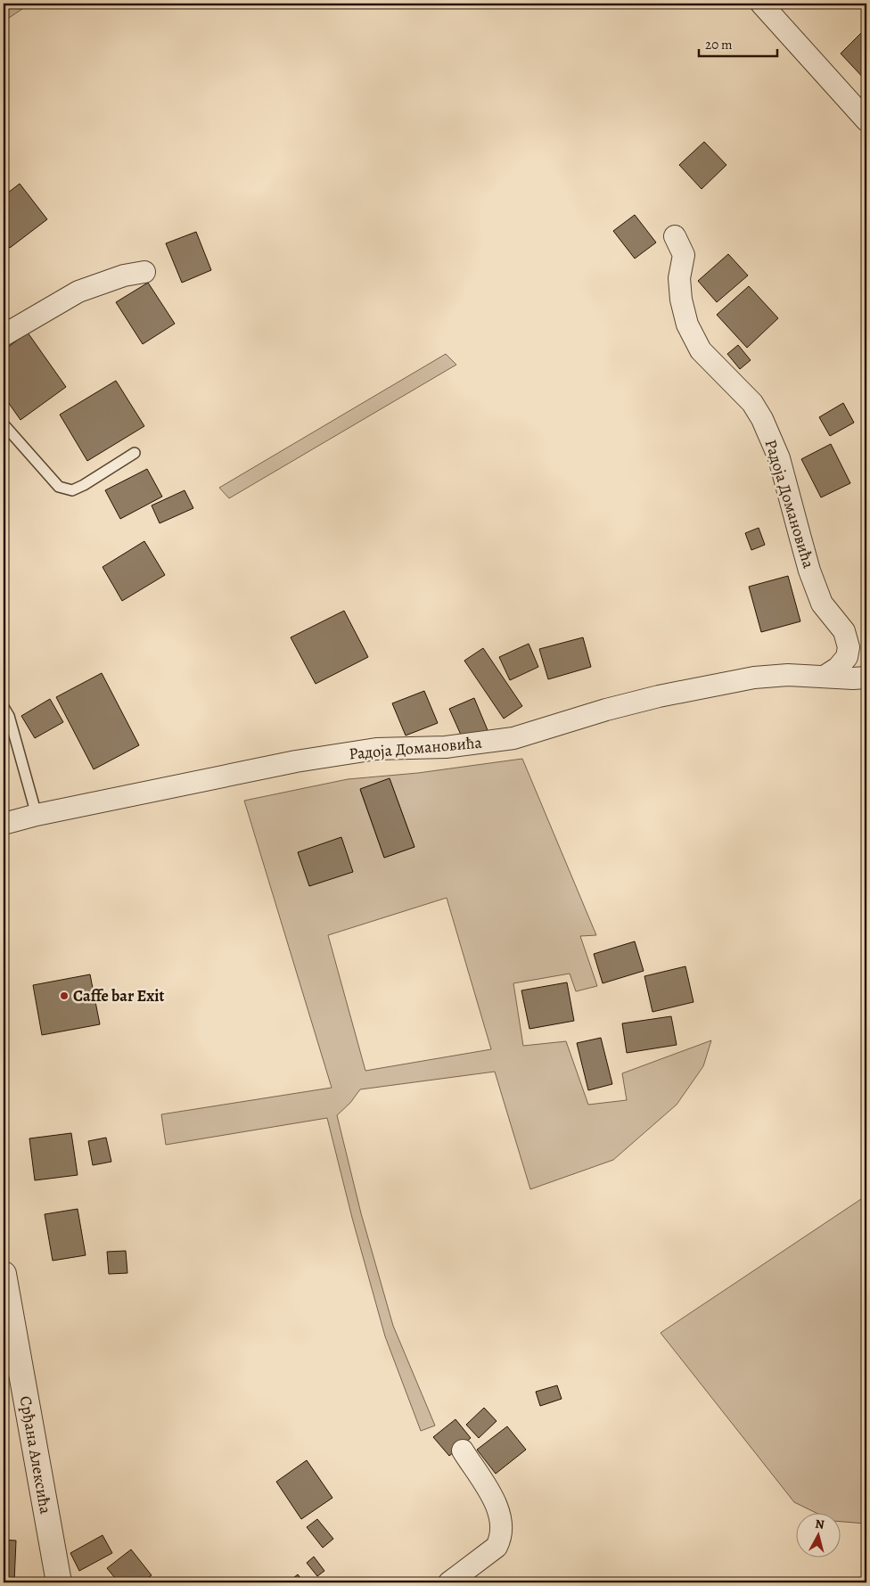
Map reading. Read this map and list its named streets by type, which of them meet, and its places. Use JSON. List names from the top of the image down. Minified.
{"streets":{"street":["Радоја Домановића","Срђана Алексића"]},"places":["Caffe bar Exit"],"scale_bar":"20 m","north":"top"}
